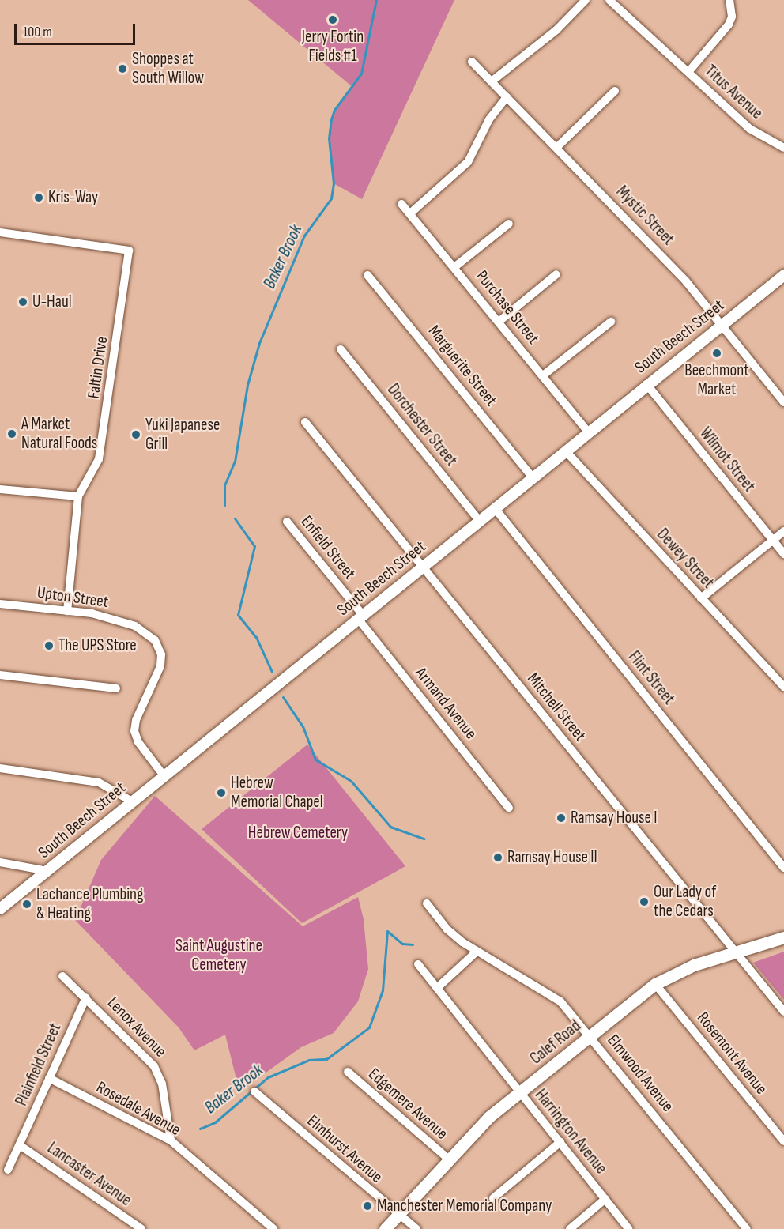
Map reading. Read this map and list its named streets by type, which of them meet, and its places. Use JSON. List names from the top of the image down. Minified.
{"streets":{"main road":["Calef Road"],"street":["Titus Avenue","Mystic Street","Purchase Street","South Beech Street","Marguerite Street","Faltin Drive","Dorchester Street","Wilmot Street","Enfield Street","Dewey Street","Upton Street","Flint Street","Armand Avenue","Mitchell Street","Lenox Avenue","Rosemont Avenue","Plainfield Street","Elmwood Avenue","Edgemere Avenue","Rosedale Avenue","Harrington Avenue","Elmhurst Avenue","Lancaster Avenue"]},"crossings":[["Mystic Street","South Beech Street"],["Purchase Street","South Beech Street"],["South Beech Street","Marguerite Street"],["South Beech Street","Dorchester Street"],["South Beech Street","Wilmot Street"],["South Beech Street","Enfield Street"],["South Beech Street","Dewey Street"],["South Beech Street","Upton Street"],["South Beech Street","Flint Street"],["South Beech Street","Armand Avenue"],["South Beech Street","Mitchell Street"],["Faltin Drive","Upton Street"],["Enfield Street","Armand Avenue"],["Mitchell Street","Calef Road"],["Lenox Avenue","Plainfield Street"],["Lenox Avenue","Rosedale Avenue"],["Calef Road","Rosemont Avenue"],["Calef Road","Elmwood Avenue"],["Calef Road","Edgemere Avenue"],["Calef Road","Harrington Avenue"],["Calef Road","Elmhurst Avenue"],["Plainfield Street","Rosedale Avenue"],["Plainfield Street","Lancaster Avenue"]],"water":["Baker Brook"],"parks":["Hebrew Cemetery","Saint Augustine Cemetery"],"places":["Jerry Fortin Fields #1","Shoppes at South Willow","Kris-Way","U-Haul","Beechmont Market","A Market Natural Foods","Yuki Japanese Grill","The UPS Store","Hebrew Memorial Chapel","Ramsay House I","Ramsay House II","Our Lady of the Cedars","Lachance Plumbing & Heating","Manchester Memorial Company"],"scale_bar":"100 m"}
